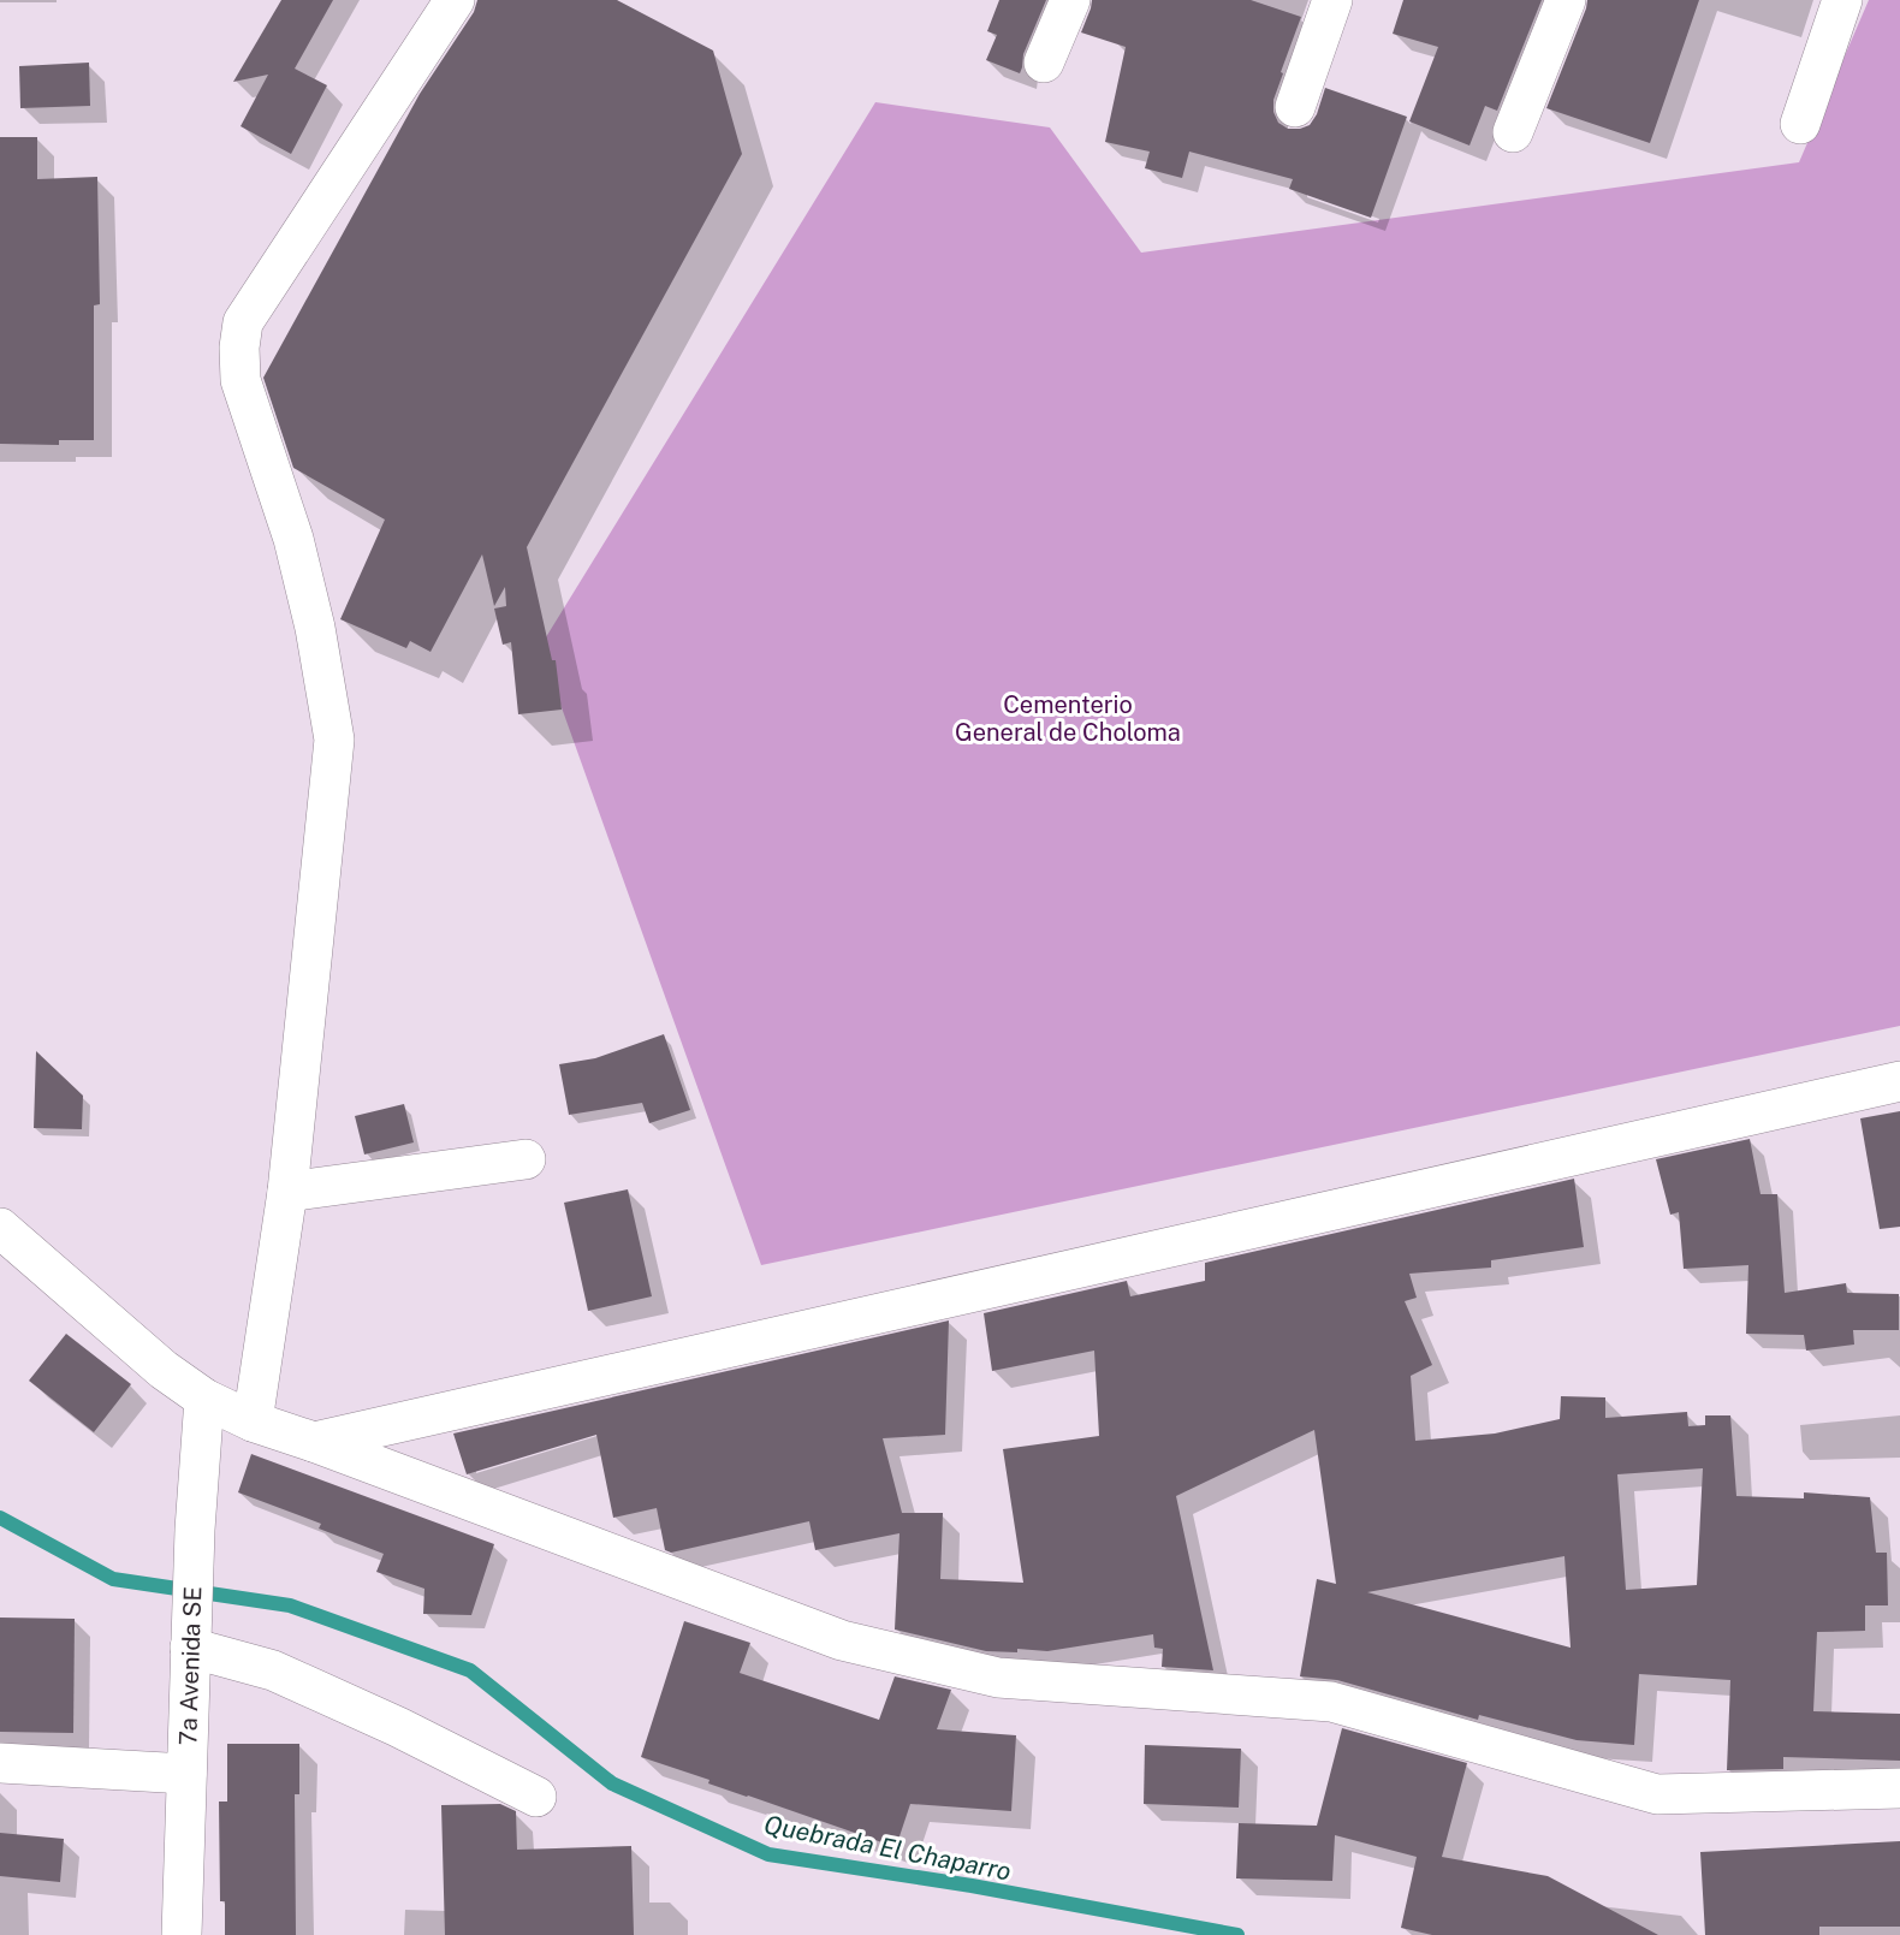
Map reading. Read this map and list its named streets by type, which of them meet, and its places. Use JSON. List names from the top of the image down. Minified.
{"streets":{"street":["7a Avenida SE"]},"water":["Quebrada El Chaparro"],"parks":["Cementerio General de Choloma"]}
